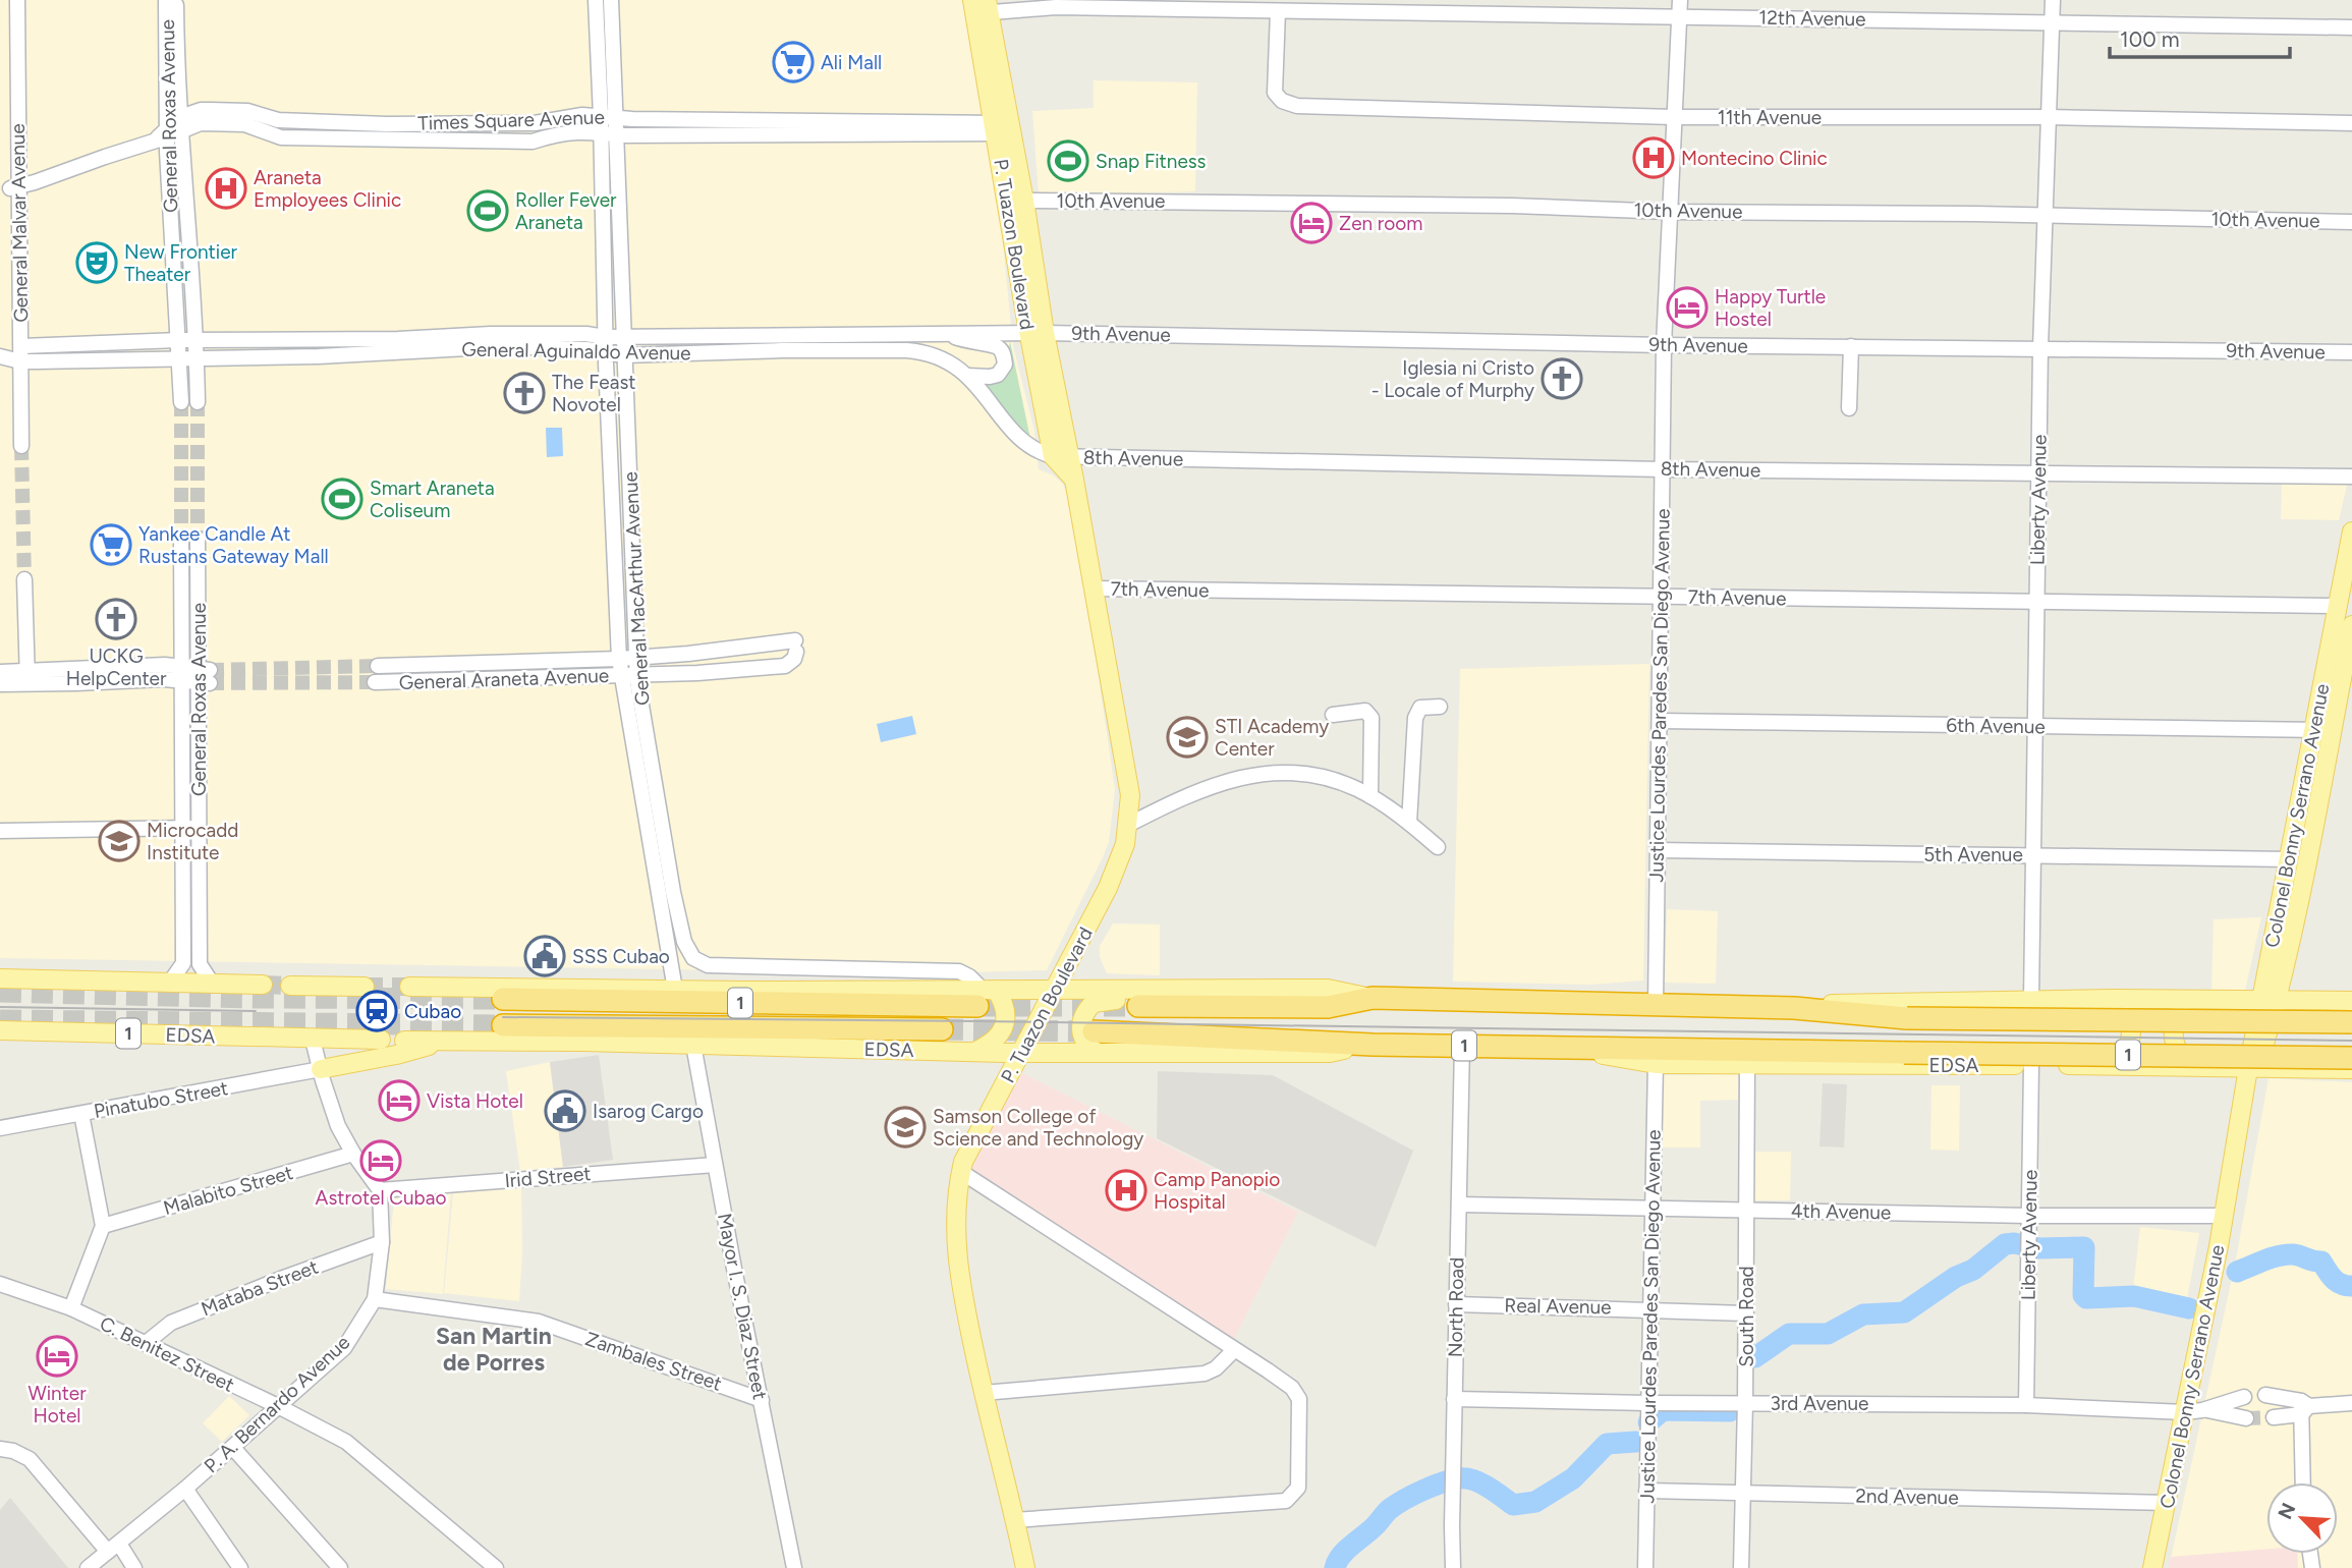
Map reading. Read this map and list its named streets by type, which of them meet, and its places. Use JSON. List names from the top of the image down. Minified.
{"streets":{"highway":["1","EDSA"],"main road":["P. Tuazon Boulevard","Colonel Bonny Serrano Avenue"],"street":["12th Avenue","General Roxas Avenue","11th Avenue","Times Square Avenue","10th Avenue","General Malvar Avenue","9th Avenue","General Aguinaldo Avenue","8th Avenue","Liberty Avenue","General MacArthur Avenue","7th Avenue","General Araneta Avenue","Justice Lourdes Paredes San Diego Avenue","6th Avenue","5th Avenue","Pinatubo Street","Irid Street","Malabito Street","4th Avenue","Mataba Street","Mayor I. S. Diaz Street","Real Avenue","North Road","South Road","C. Benitez Street","Zambales Street","3rd Avenue","P. A. Bernardo Avenue","2nd Avenue"]},"crossings":[["12th Avenue","11th Avenue"],["12th Avenue","P. Tuazon Boulevard"],["12th Avenue","Liberty Avenue"],["12th Avenue","Justice Lourdes Paredes San Diego Avenue"],["General Roxas Avenue","Times Square Avenue"],["General Roxas Avenue","General Aguinaldo Avenue"],["11th Avenue","Liberty Avenue"],["11th Avenue","Justice Lourdes Paredes San Diego Avenue"],["Times Square Avenue","General Malvar Avenue"],["Times Square Avenue","P. Tuazon Boulevard"],["Times Square Avenue","General MacArthur Avenue"],["10th Avenue","P. Tuazon Boulevard"],["10th Avenue","Liberty Avenue"],["10th Avenue","Justice Lourdes Paredes San Diego Avenue"],["General Malvar Avenue","General Aguinaldo Avenue"],["P. Tuazon Boulevard","9th Avenue"],["P. Tuazon Boulevard","General Aguinaldo Avenue"],["P. Tuazon Boulevard","8th Avenue"],["P. Tuazon Boulevard","7th Avenue"],["P. Tuazon Boulevard","1"],["P. Tuazon Boulevard","EDSA"],["9th Avenue","General Aguinaldo Avenue"],["9th Avenue","Liberty Avenue"],["9th Avenue","Justice Lourdes Paredes San Diego Avenue"],["General Aguinaldo Avenue","8th Avenue"],["General Aguinaldo Avenue","General MacArthur Avenue"],["8th Avenue","Liberty Avenue"],["8th Avenue","Justice Lourdes Paredes San Diego Avenue"],["Liberty Avenue","7th Avenue"],["Liberty Avenue","6th Avenue"],["Liberty Avenue","5th Avenue"],["Liberty Avenue","1"],["Liberty Avenue","EDSA"],["Liberty Avenue","4th Avenue"],["Liberty Avenue","3rd Avenue"],["General MacArthur Avenue","General Araneta Avenue"],["General MacArthur Avenue","1"],["7th Avenue","Justice Lourdes Paredes San Diego Avenue"],["7th Avenue","Colonel Bonny Serrano Avenue"],["Justice Lourdes Paredes San Diego Avenue","6th Avenue"],["Justice Lourdes Paredes San Diego Avenue","5th Avenue"],["Justice Lourdes Paredes San Diego Avenue","1"],["Justice Lourdes Paredes San Diego Avenue","EDSA"],["Justice Lourdes Paredes San Diego Avenue","4th Avenue"],["Justice Lourdes Paredes San Diego Avenue","Real Avenue"],["Justice Lourdes Paredes San Diego Avenue","3rd Avenue"],["Justice Lourdes Paredes San Diego Avenue","2nd Avenue"],["6th Avenue","Colonel Bonny Serrano Avenue"],["Colonel Bonny Serrano Avenue","5th Avenue"],["Colonel Bonny Serrano Avenue","1"],["Colonel Bonny Serrano Avenue","EDSA"],["Colonel Bonny Serrano Avenue","4th Avenue"],["Colonel Bonny Serrano Avenue","3rd Avenue"],["Colonel Bonny Serrano Avenue","2nd Avenue"],["EDSA","Mayor I. S. Diaz Street"],["EDSA","North Road"],["EDSA","South Road"],["Irid Street","Mayor I. S. Diaz Street"],["Irid Street","P. A. Bernardo Avenue"],["4th Avenue","North Road"],["4th Avenue","South Road"],["Mataba Street","C. Benitez Street"],["Mataba Street","P. A. Bernardo Avenue"],["Mayor I. S. Diaz Street","Zambales Street"],["Real Avenue","North Road"],["Real Avenue","South Road"],["North Road","3rd Avenue"],["South Road","3rd Avenue"],["South Road","2nd Avenue"],["C. Benitez Street","P. A. Bernardo Avenue"],["Zambales Street","P. A. Bernardo Avenue"]],"districts":["San Martin de Porres"],"places":{"supermarket":["Ali Mall","Yankee Candle At Rustans Gateway Mall"],"hospital":["Montecino Clinic","Araneta Employees Clinic","Camp Panopio Hospital"],"sports":["Snap Fitness","Roller Fever Araneta","Smart Araneta Coliseum"],"hotel":["Zen room","Happy Turtle Hostel","Vista Hotel","Astrotel Cubao","Winter Hotel"],"theatre":["New Frontier Theater"],"church":["Iglesia ni Cristo - Locale of Murphy","The Feast Novotel","UCKG HelpCenter"],"school or university":["STI Academy Center","Microcadd Institute","Samson College of Science and Technology"],"public building":["SSS Cubao","Isarog Cargo"],"station":["Cubao"]},"scale_bar":"100 m","north":"top left"}
